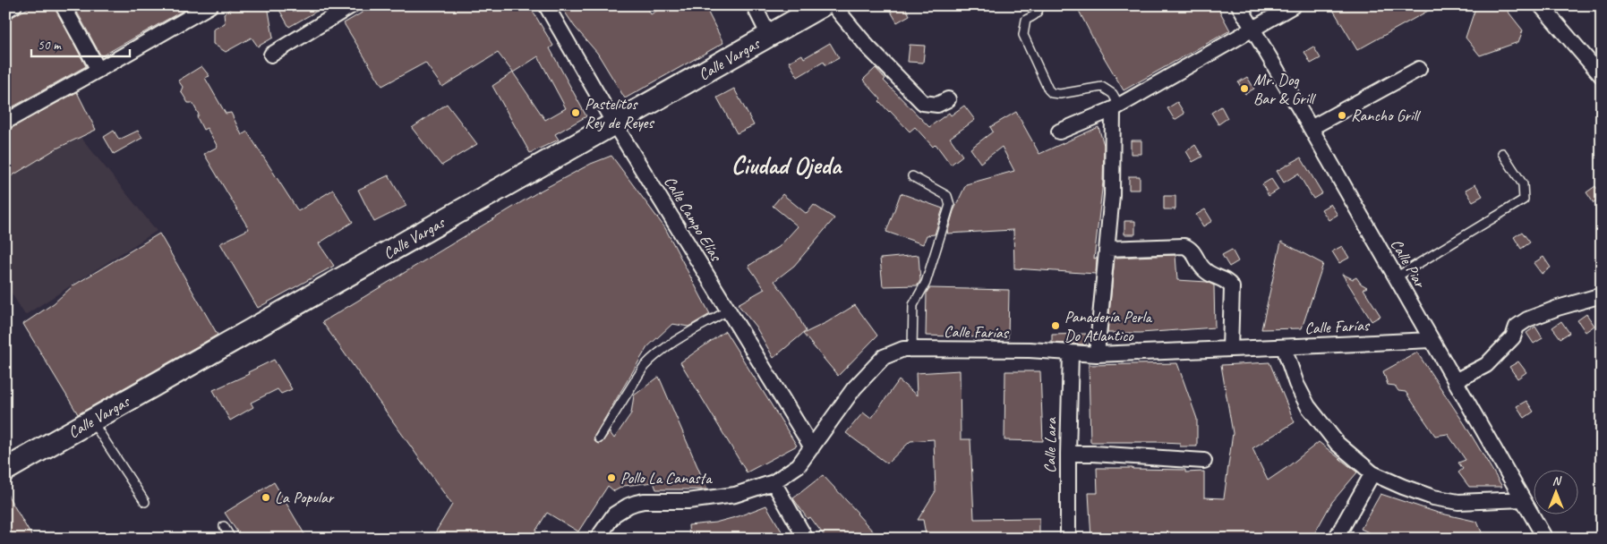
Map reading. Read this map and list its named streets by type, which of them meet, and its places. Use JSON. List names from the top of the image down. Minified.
{"streets":{"street":["Calle Vargas","Calle Campo Elías","Calle Piar","Calle Farías","Calle Lara"]},"crossings":[["Calle Vargas","Calle Campo Elías"],["Calle Campo Elías","Calle Farías"],["Calle Piar","Calle Farías"],["Calle Farías","Calle Lara"]],"districts":["Ciudad Ojeda"],"places":["Mr. Dog Bar & Grill","Pastelitos Rey de Reyes","Rancho Grill","Panadería Perla Do Atlantico","Pollo La Canasta","La Popular"],"scale_bar":"50 m","north":"top"}
